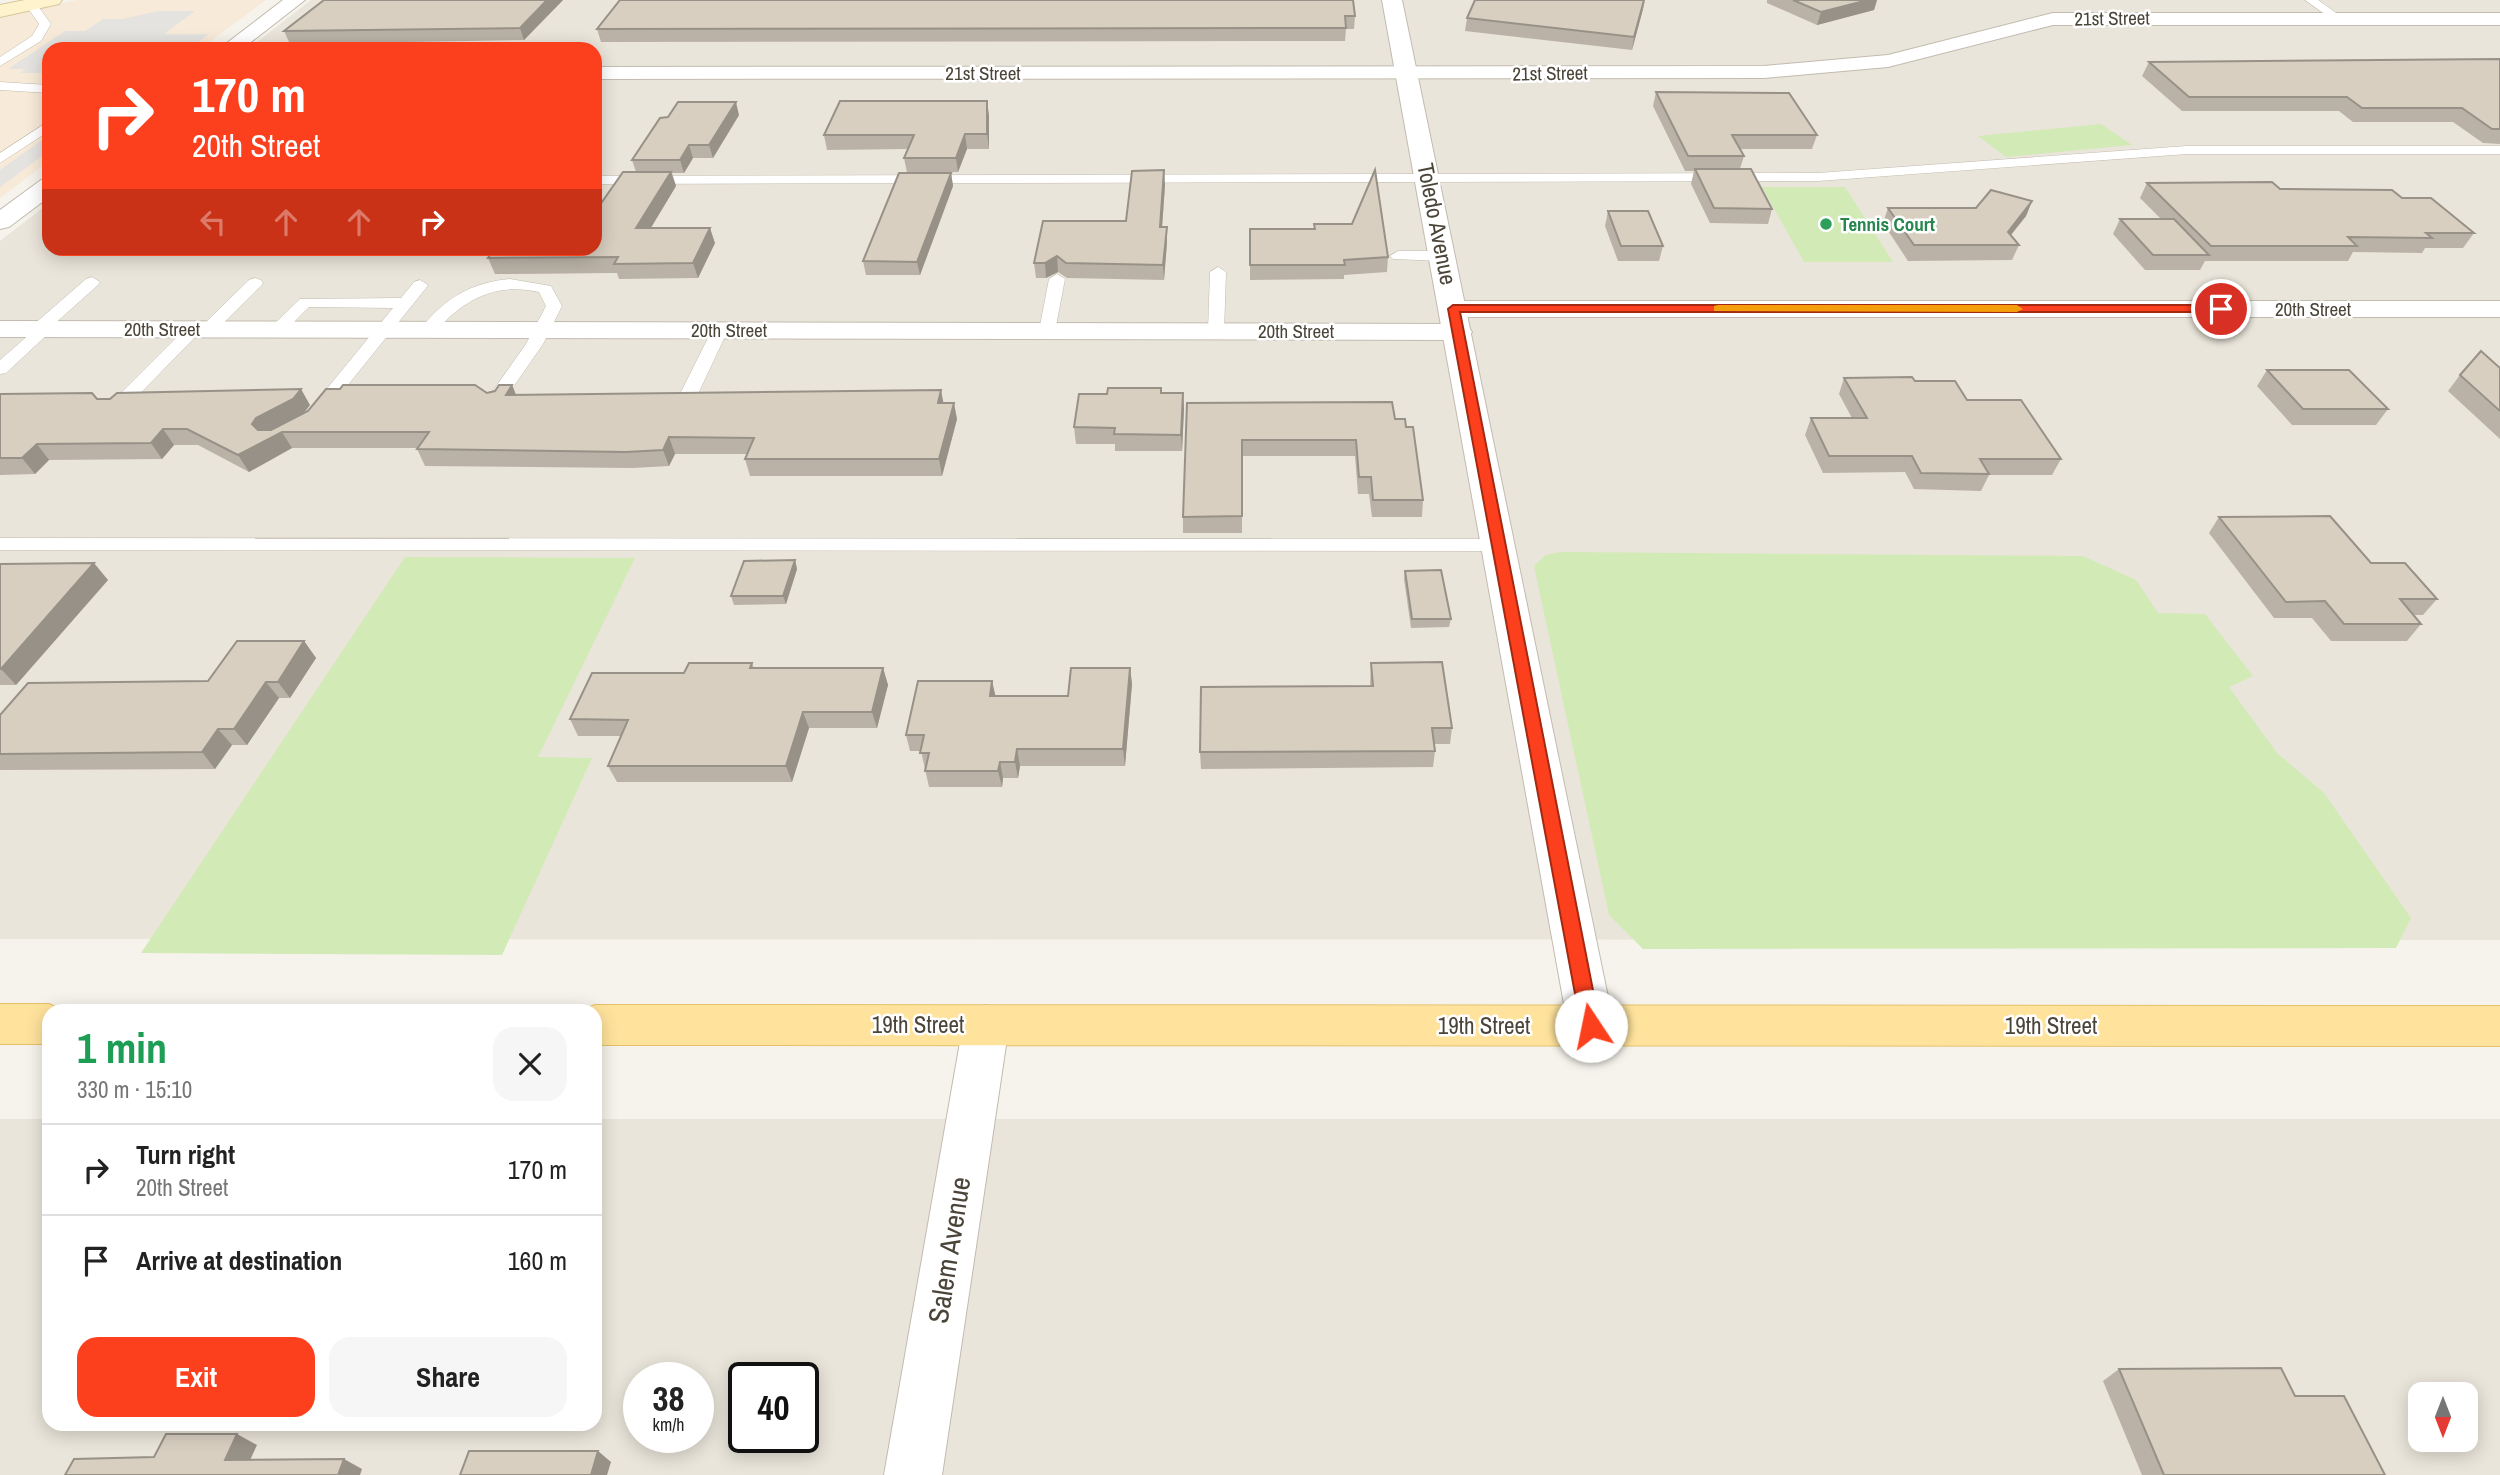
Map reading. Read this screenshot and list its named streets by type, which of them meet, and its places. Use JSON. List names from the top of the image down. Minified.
{"streets":{"main road":["19th Street"],"street":["21st Street","Toledo Avenue","20th Street","Salem Avenue"]},"crossings":[["21st Street","Toledo Avenue"],["Toledo Avenue","20th Street"],["Toledo Avenue","19th Street"],["19th Street","Salem Avenue"]],"places":["Tennis Court"],"north":"bottom","page":{"turn":["170 m","20th Street"],"heading":["1 min","330 m · 15:10"],"list":[{"name":"Turn right","note":"20th Street","value":"170 m"},{"name":"Arrive at destination","value":"160 m"}],"buttons":["Exit","Share"],"speed":"38 km/h","limit":"40"}}
